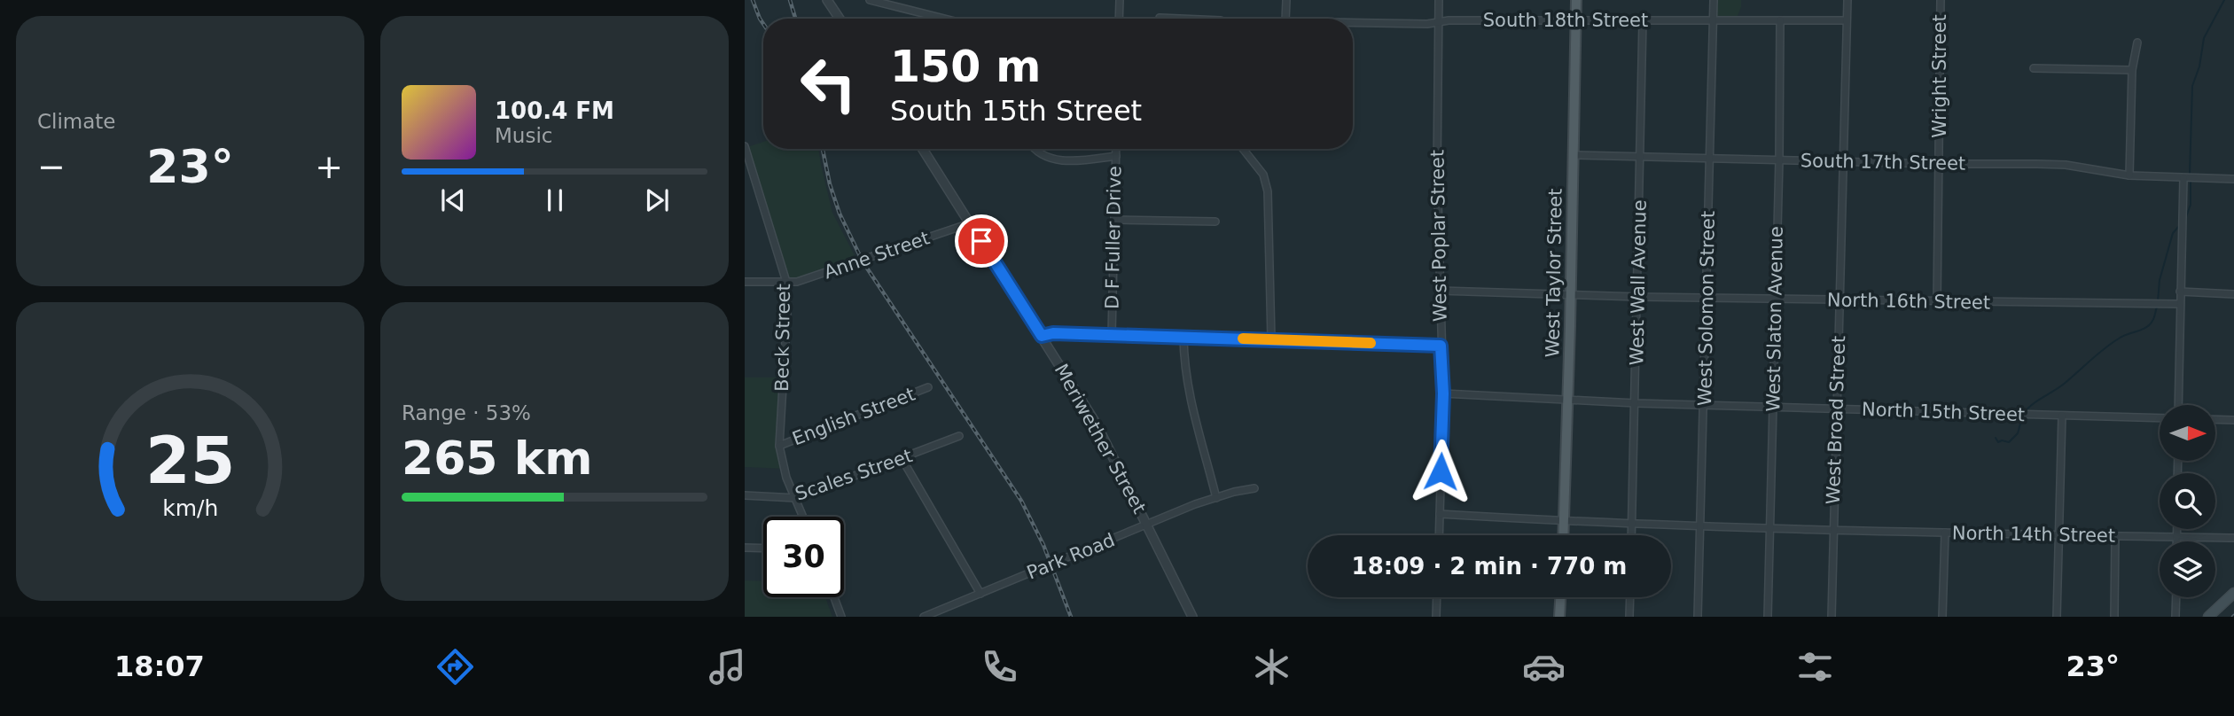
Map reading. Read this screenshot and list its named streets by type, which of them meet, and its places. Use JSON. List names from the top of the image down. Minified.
{"streets":{"main road":["West Taylor Street"],"street":["South 18th Street","Wright Street","South 17th Street","West Poplar Street","D F Fuller Drive","Anne Street","West Wall Avenue","North 16th Street","West Solomon Street","West Slaton Avenue","Beck Street","North 15th Street","English Street","West Broad Street","Meriwether Street","Scales Street","North 14th Street","Park Road"]},"crossings":[["South 18th Street","West Poplar Street"],["South 18th Street","West Taylor Street"],["South 18th Street","West Wall Avenue"],["South 18th Street","West Solomon Street"],["South 18th Street","West Slaton Avenue"],["South 18th Street","West Broad Street"],["Wright Street","South 17th Street"],["Wright Street","North 16th Street"],["South 17th Street","West Taylor Street"],["South 17th Street","West Wall Avenue"],["South 17th Street","West Solomon Street"],["South 17th Street","West Slaton Avenue"],["South 17th Street","West Broad Street"],["West Poplar Street","North 16th Street"],["West Poplar Street","North 15th Street"],["West Poplar Street","North 14th Street"],["Anne Street","Beck Street"],["Anne Street","Meriwether Street"],["West Taylor Street","North 16th Street"],["West Taylor Street","North 15th Street"],["West Taylor Street","North 14th Street"],["West Wall Avenue","North 16th Street"],["West Wall Avenue","North 15th Street"],["West Wall Avenue","North 14th Street"],["North 16th Street","West Solomon Street"],["North 16th Street","West Slaton Avenue"],["North 16th Street","West Broad Street"],["West Solomon Street","North 15th Street"],["West Solomon Street","North 14th Street"],["West Slaton Avenue","North 15th Street"],["West Slaton Avenue","North 14th Street"],["Beck Street","English Street"],["Beck Street","Scales Street"],["North 15th Street","West Broad Street"],["West Broad Street","North 14th Street"],["Meriwether Street","Park Road"]],"north":"right","page":{"tile":["Climate",["Range · 53%","265 km"]],"turn":["150 m","South 15th Street"],"song":["100.4 FM","Music"],"heat":["−","23°","+"],"limit":"30","trip":"18:09 · 2 min · 770 m","tabs":["18:07","23°"],"gauge":["25","km/h"]}}
